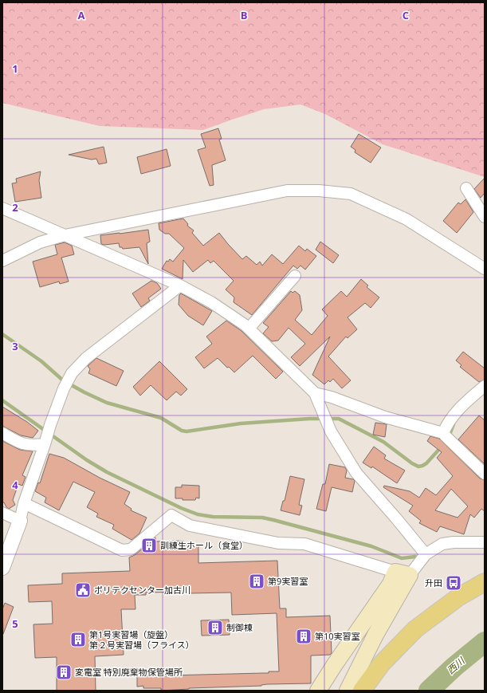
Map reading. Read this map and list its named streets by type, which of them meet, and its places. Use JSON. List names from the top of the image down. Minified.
{"water":["西川"],"places":{"building":["訓練生ホール（食堂）","第9実習室","制御棟","第10実習室","第1号実習場（旋盤） 第２号実習場（フライス）","変電室 特別廃棄物保管場所"],"bus stop":["升田"],"public building":["ポリテクセンター加古川"]},"grid":{"columns":["A","B","C"],"rows":["1","2","3","4","5"]}}
